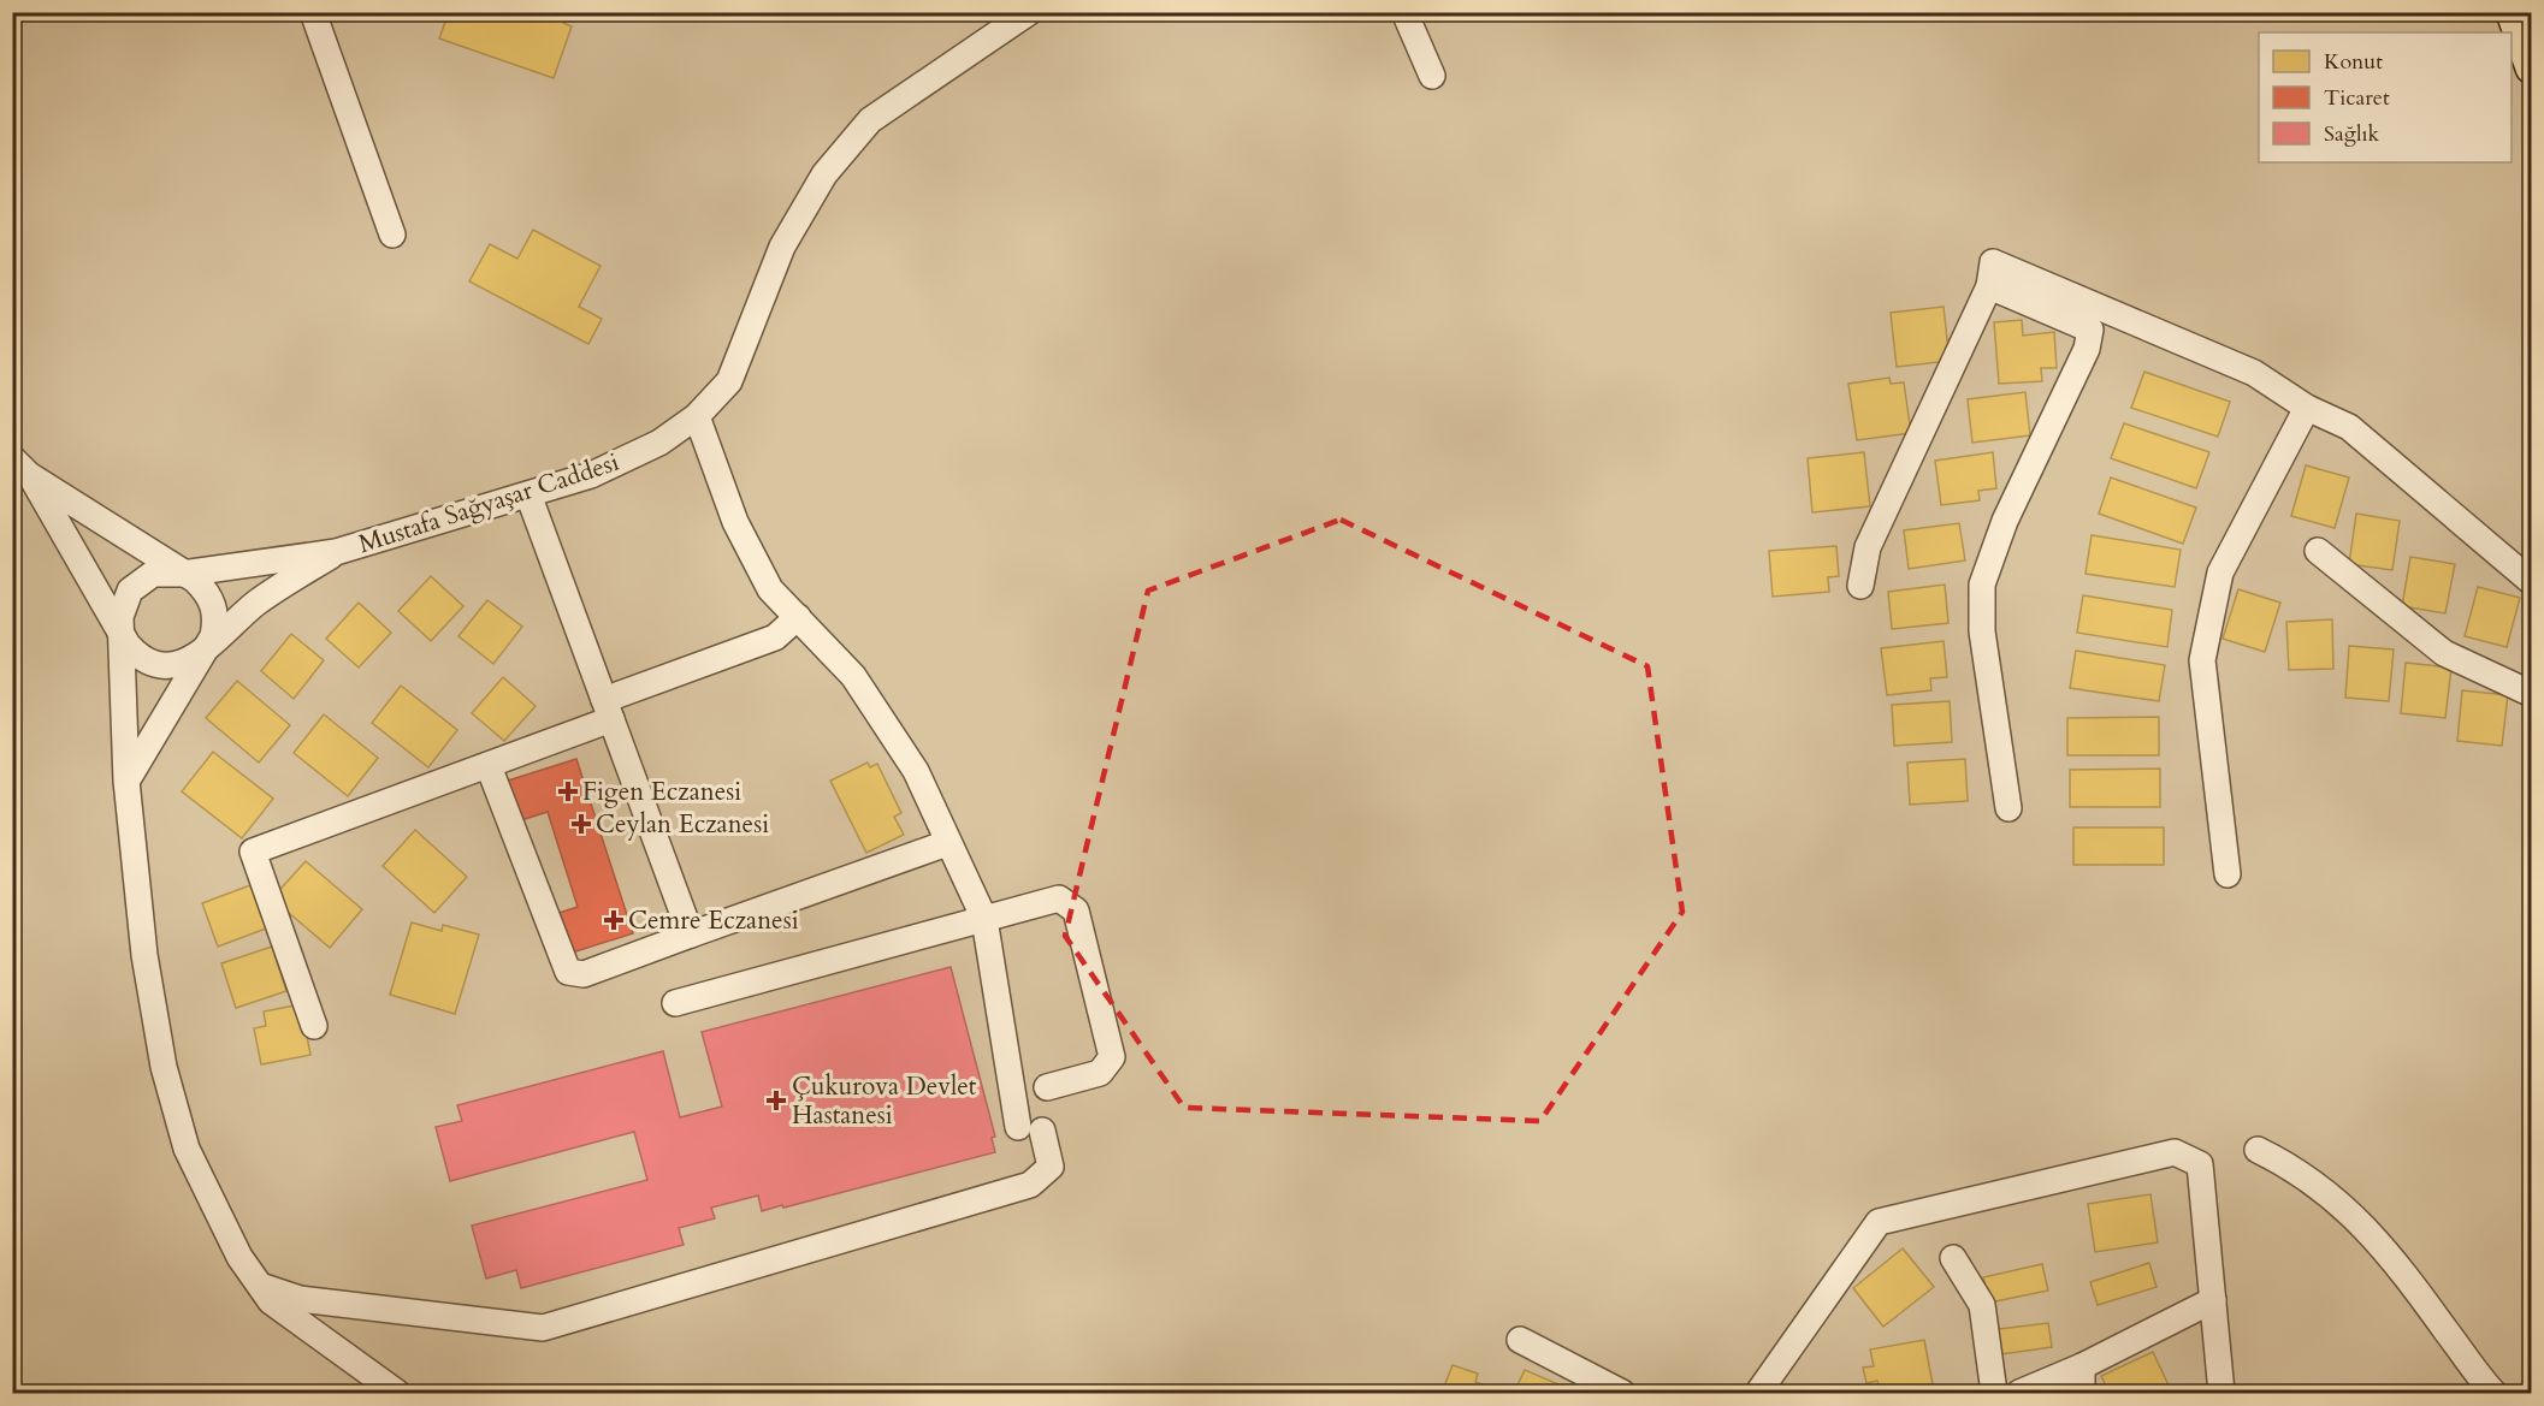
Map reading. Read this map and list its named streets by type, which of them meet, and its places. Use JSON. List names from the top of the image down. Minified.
{"streets":{"street":["Mustafa Sağyaşar Caddesi"]},"places":{"health":["Figen Eczanesi","Ceylan Eczanesi","Cemre Eczanesi","Çukurova Devlet Hastanesi"]},"legend":["Konut","Ticaret","Sağlık"]}
